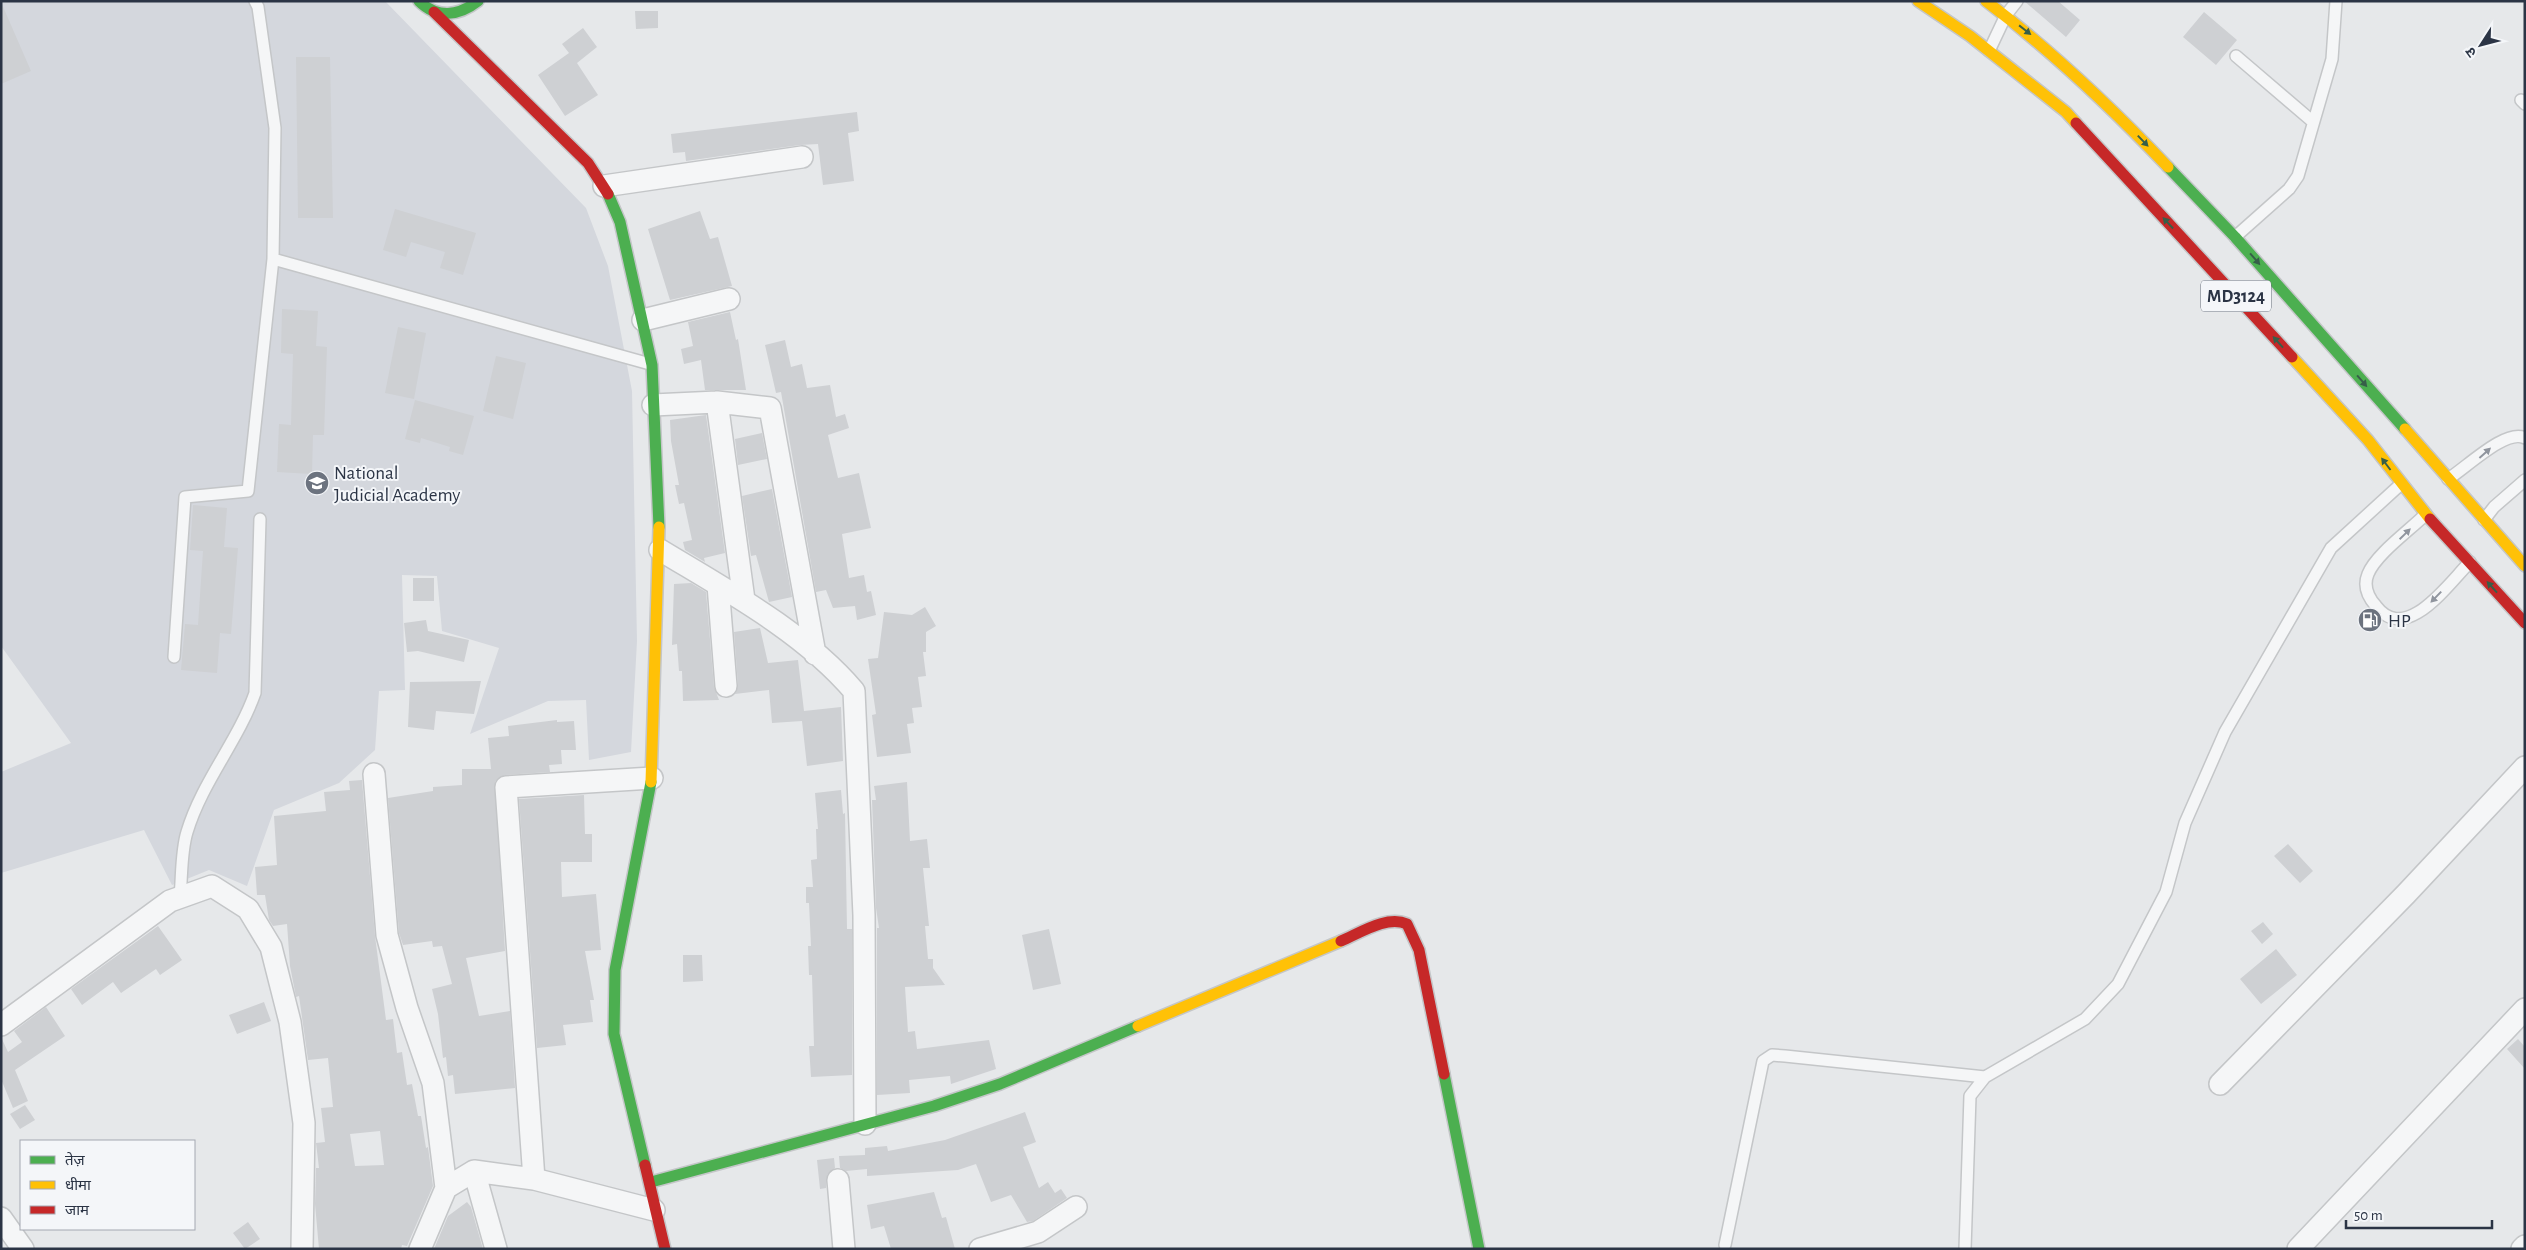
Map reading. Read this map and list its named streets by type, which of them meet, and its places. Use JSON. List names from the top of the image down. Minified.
{"streets":{"street":["MD3124"]},"places":{"school or university":["National Judicial Academy"],"fuel station":["HP"]},"legend":["तेज़","धीमा","जाम"],"scale_bar":"50 m","north":"bottom left"}
